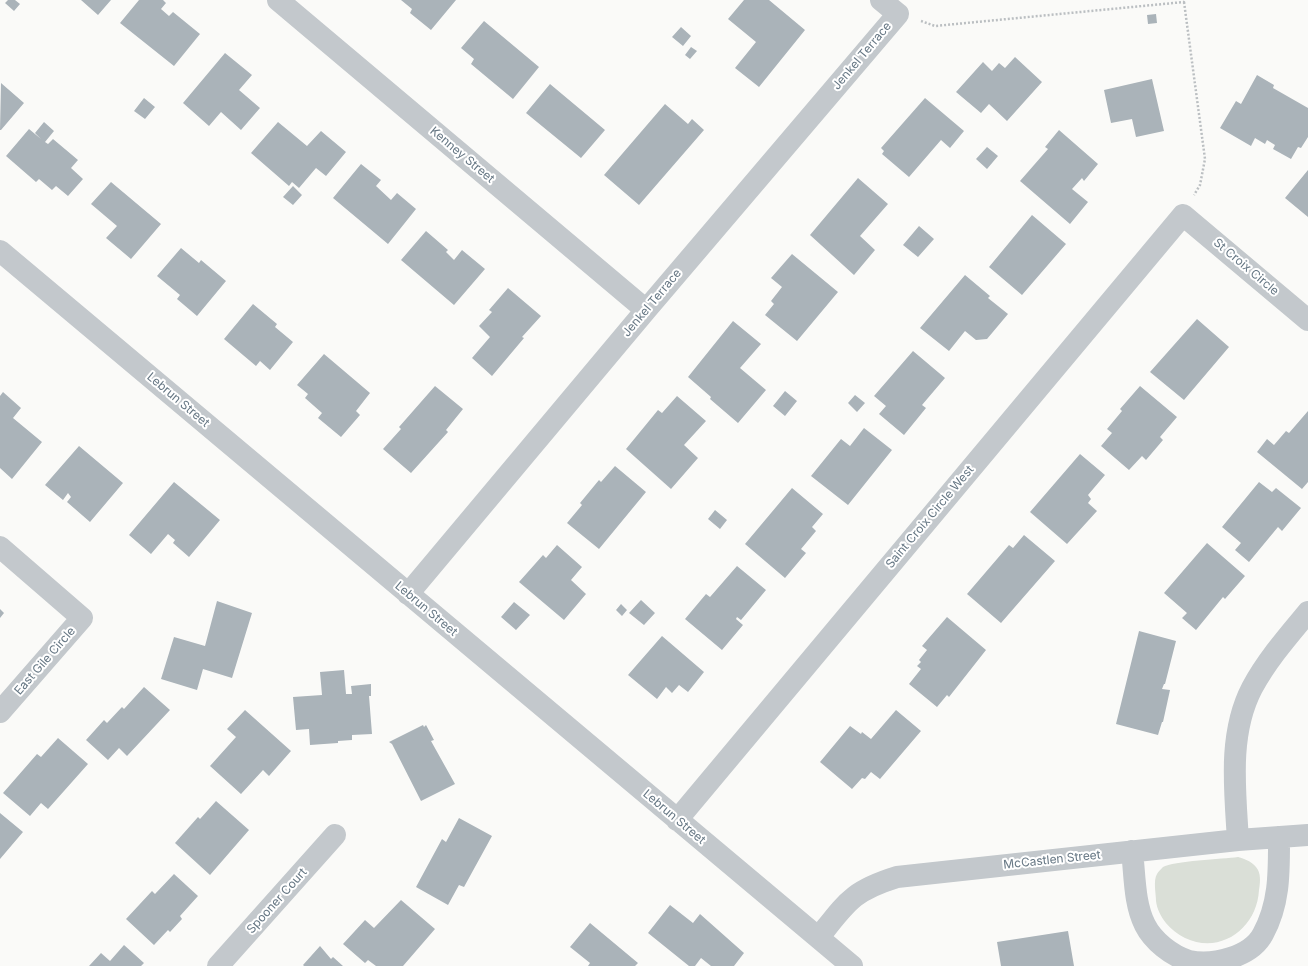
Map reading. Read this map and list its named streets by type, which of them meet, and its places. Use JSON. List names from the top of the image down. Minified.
{"streets":{"street":["Jenkel Terrace","Kenney Street","St Croix Circle","Lebrun Street","Saint Croix Circle West","East Gile Circle","McCastlen Street","Spooner Court"]},"crossings":[["Jenkel Terrace","Kenney Street"],["Jenkel Terrace","Lebrun Street"],["St Croix Circle","Saint Croix Circle West"],["Lebrun Street","Saint Croix Circle West"],["Lebrun Street","McCastlen Street"]]}
